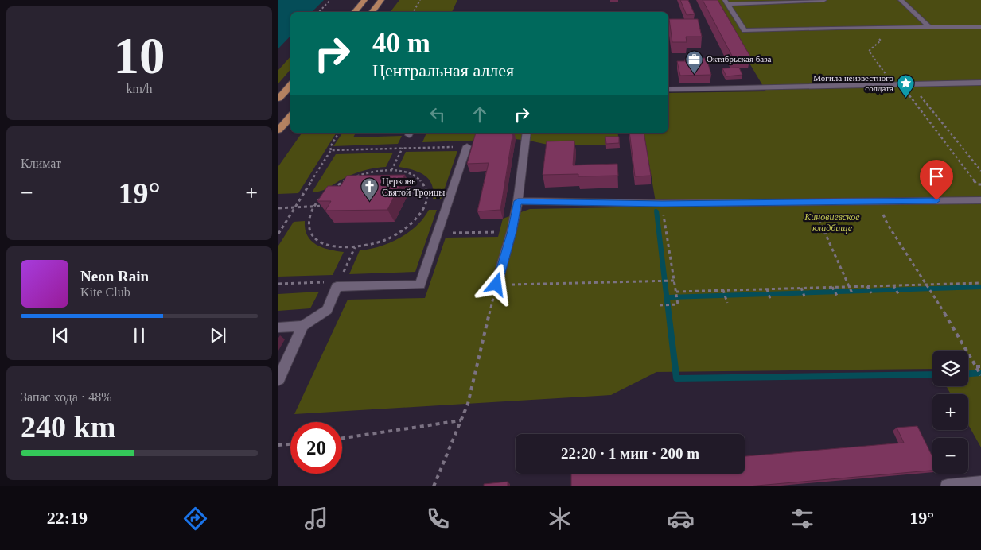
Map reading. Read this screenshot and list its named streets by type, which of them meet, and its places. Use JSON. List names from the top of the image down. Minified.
{"parks":["Киновиевское кладбище"],"places":{"office":["Октябрьская база"],"place":["Могила неизвестного солдата"],"church":["Церковь Святой Троицы"]},"page":{"tile":[["10","km/h"],"Климат",["Запас хода · 48%","240 km"]],"turn":["40 m","Центральная аллея"],"heat":["−","19°","+"],"song":["Neon Rain","Kite Club"],"map_buttons":["+","−"],"limit":"20","trip":"22:20 · 1 мин · 200 m","tabs":["22:19","19°"]}}
